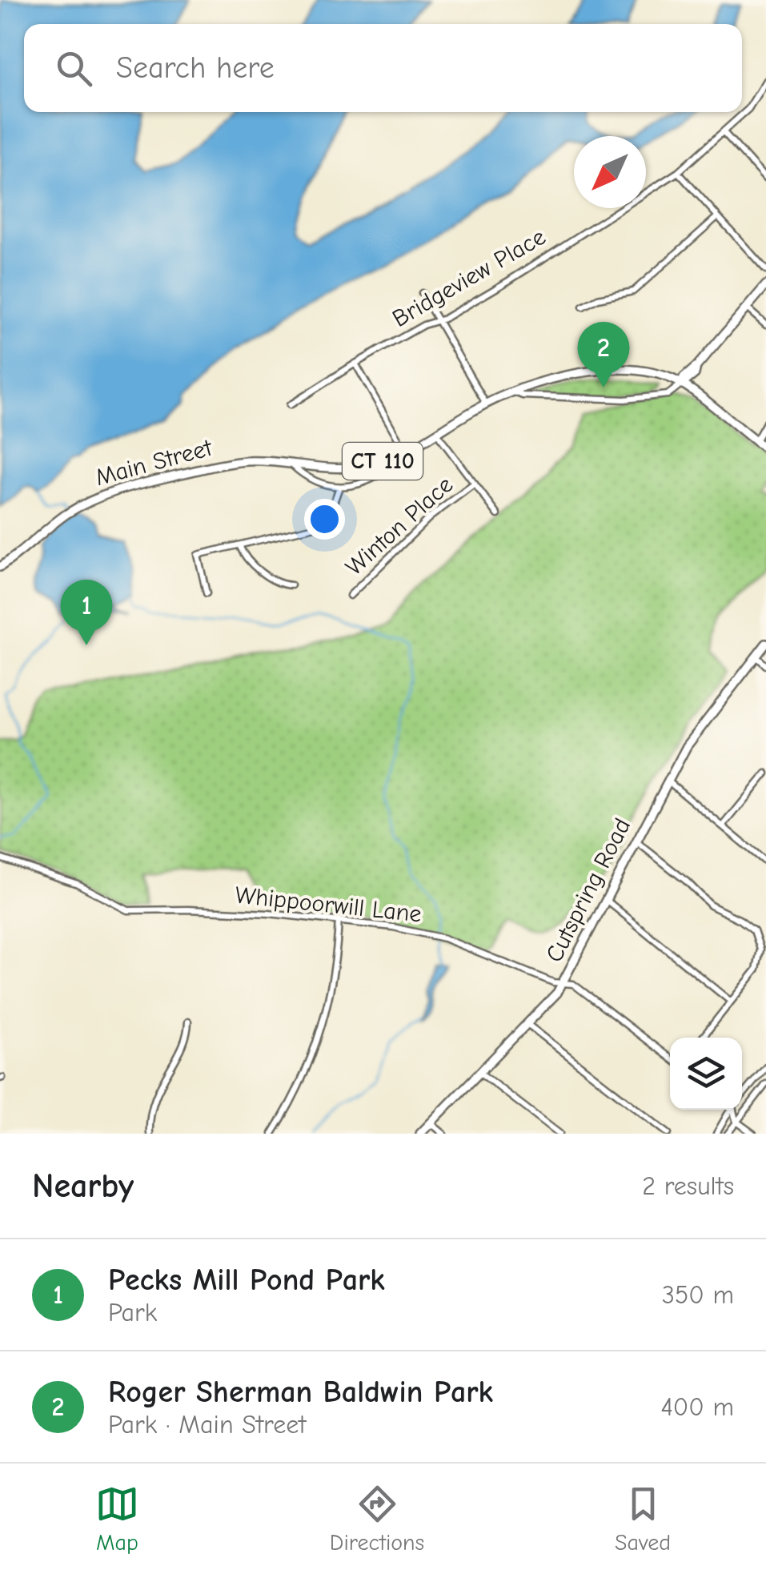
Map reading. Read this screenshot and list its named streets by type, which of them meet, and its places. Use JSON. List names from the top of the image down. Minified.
{"streets":{"main road":["CT 110","Main Street","Cutspring Road"],"street":["Bridgeview Place","Winton Place","Whippoorwill Lane"]},"crossings":[["Cutspring Road","Whippoorwill Lane"]],"north":"bottom left","page":{"search":"Search here","pins":["2","1"],"heading":["Nearby","2 results"],"list":[{"mark":"1","name":"Pecks Mill Pond Park","note":"Park","value":"350 m"},{"mark":"2","name":"Roger Sherman Baldwin Park","note":"Park · Main Street","value":"400 m"}],"nav":["Map","Directions","Saved"]}}
